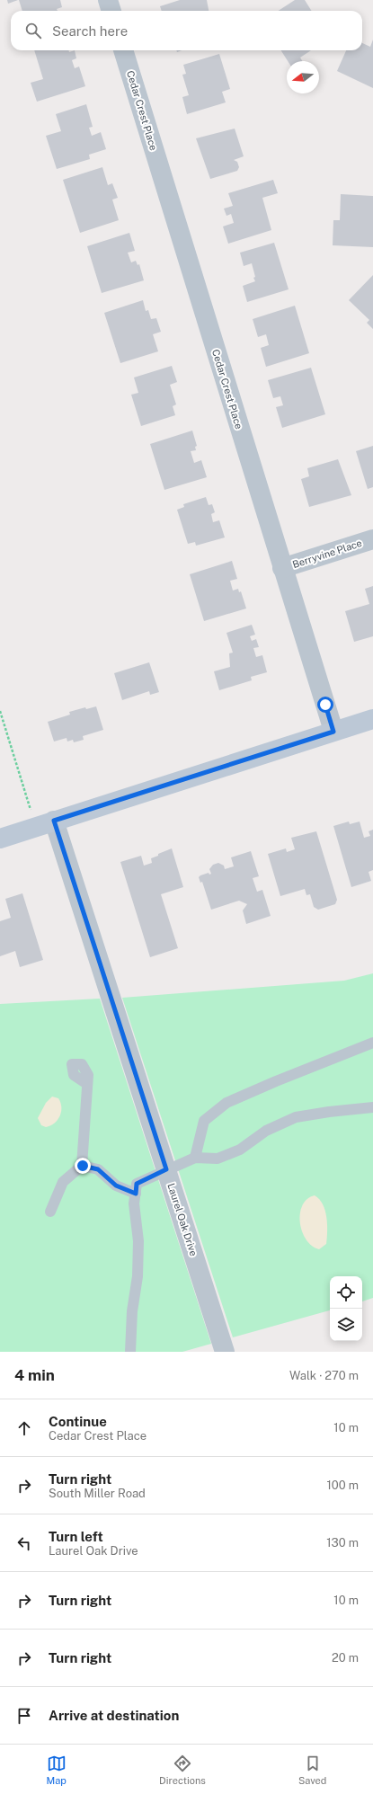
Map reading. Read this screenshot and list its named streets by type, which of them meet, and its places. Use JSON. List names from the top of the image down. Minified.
{"streets":{"street":["Cedar Crest Place","Berryvine Place","Laurel Oak Drive"]},"crossings":[["Cedar Crest Place","Berryvine Place"]],"north":"left","page":{"search":"Search here","heading":["4 min","Walk · 270 m"],"list":[["Continue","Cedar Crest Place","10 m"],["Turn right","South Miller Road","100 m"],["Turn left","Laurel Oak Drive","130 m"],["Turn right","10 m"],["Turn right","20 m"],"Arrive at destination"],"nav":["Map","Directions","Saved"]}}
